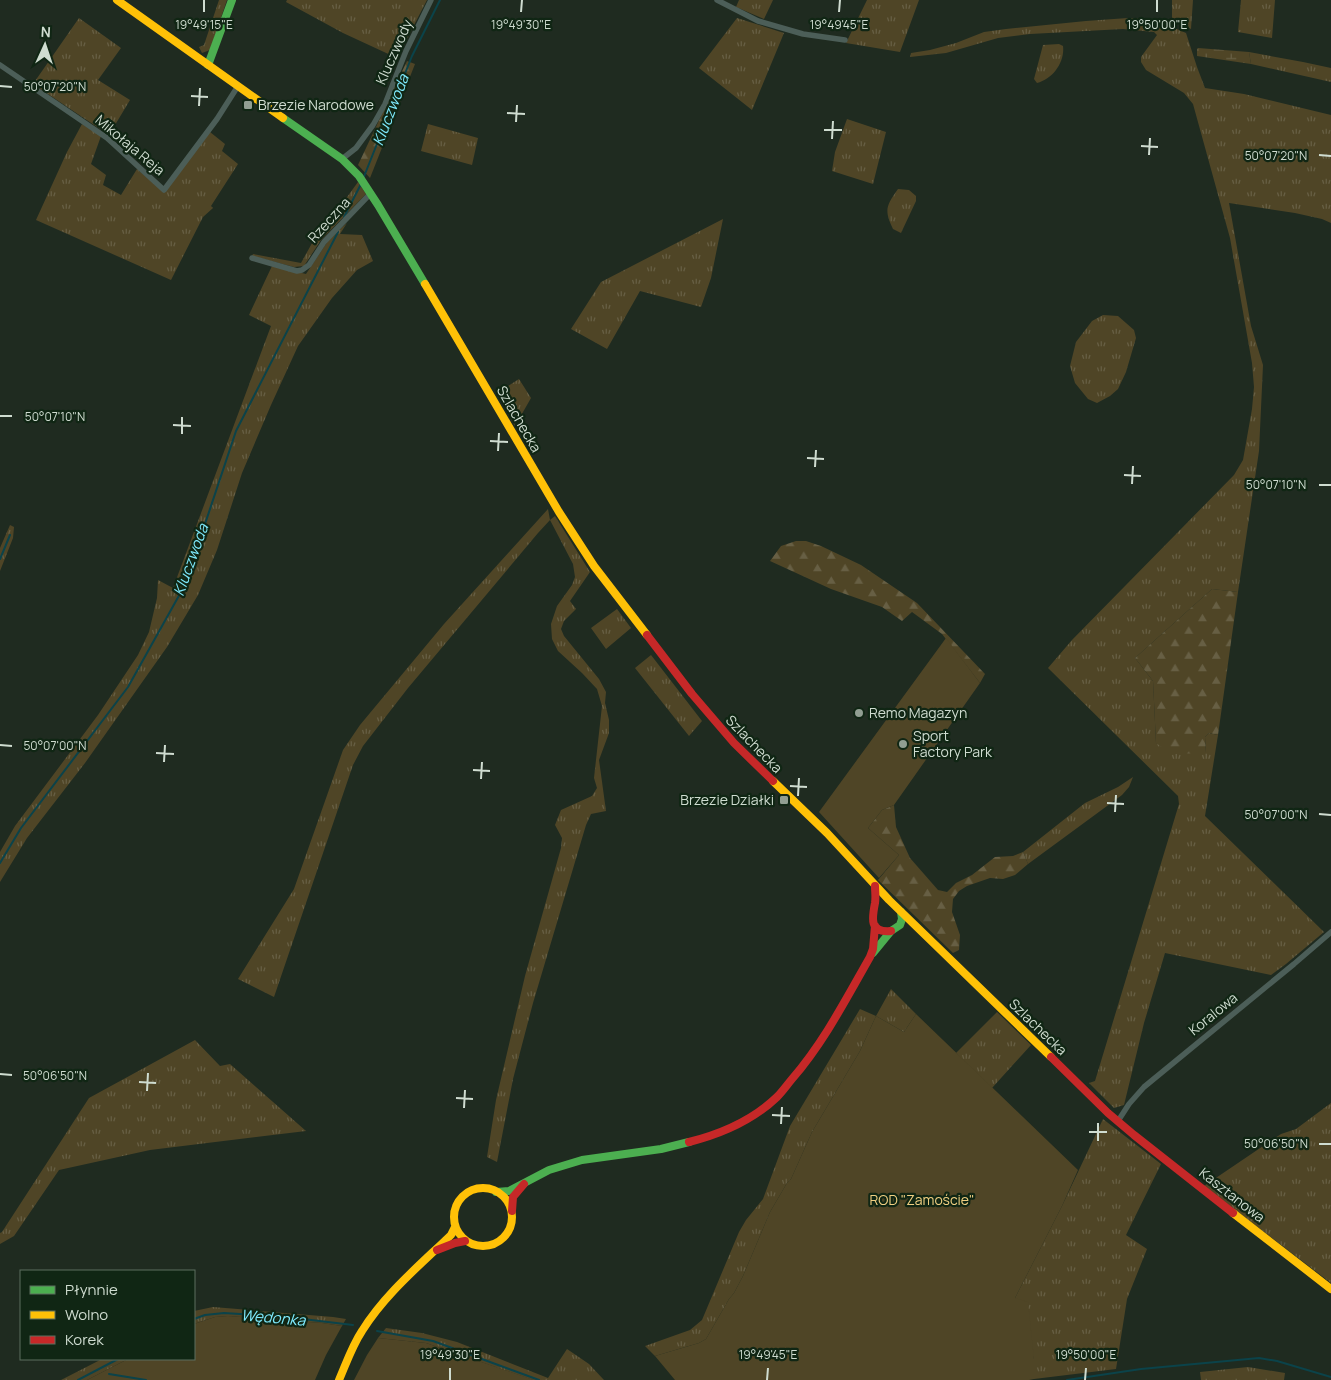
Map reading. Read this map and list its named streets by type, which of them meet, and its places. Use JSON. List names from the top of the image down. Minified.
{"streets":{"street":["Kluczwody","Mikołaja Reja","Rzeczna","Szlachecka","Koralowa","Kasztanowa"]},"crossings":[["Kluczwody","Szlachecka"],["Mikołaja Reja","Szlachecka"],["Rzeczna","Szlachecka"],["Szlachecka","Koralowa"],["Szlachecka","Kasztanowa"],["Koralowa","Kasztanowa"]],"water":["Kluczwoda","Wędonka"],"parks":["ROD \"Zamoście\""],"places":{"transit":["Brzezie Narodowe","Brzezie Działki"],"other":["Remo Magazyn","Sport Factory Park"]},"legend":["Płynnie","Wolno","Korek"],"north":"top","coordinates":["19°49'15\"E","19°49'30\"E","19°49'45\"E","19°50'00\"E","50°07'20\"N","50°07'10\"N","50°07'00\"N","50°06'50\"N"]}
